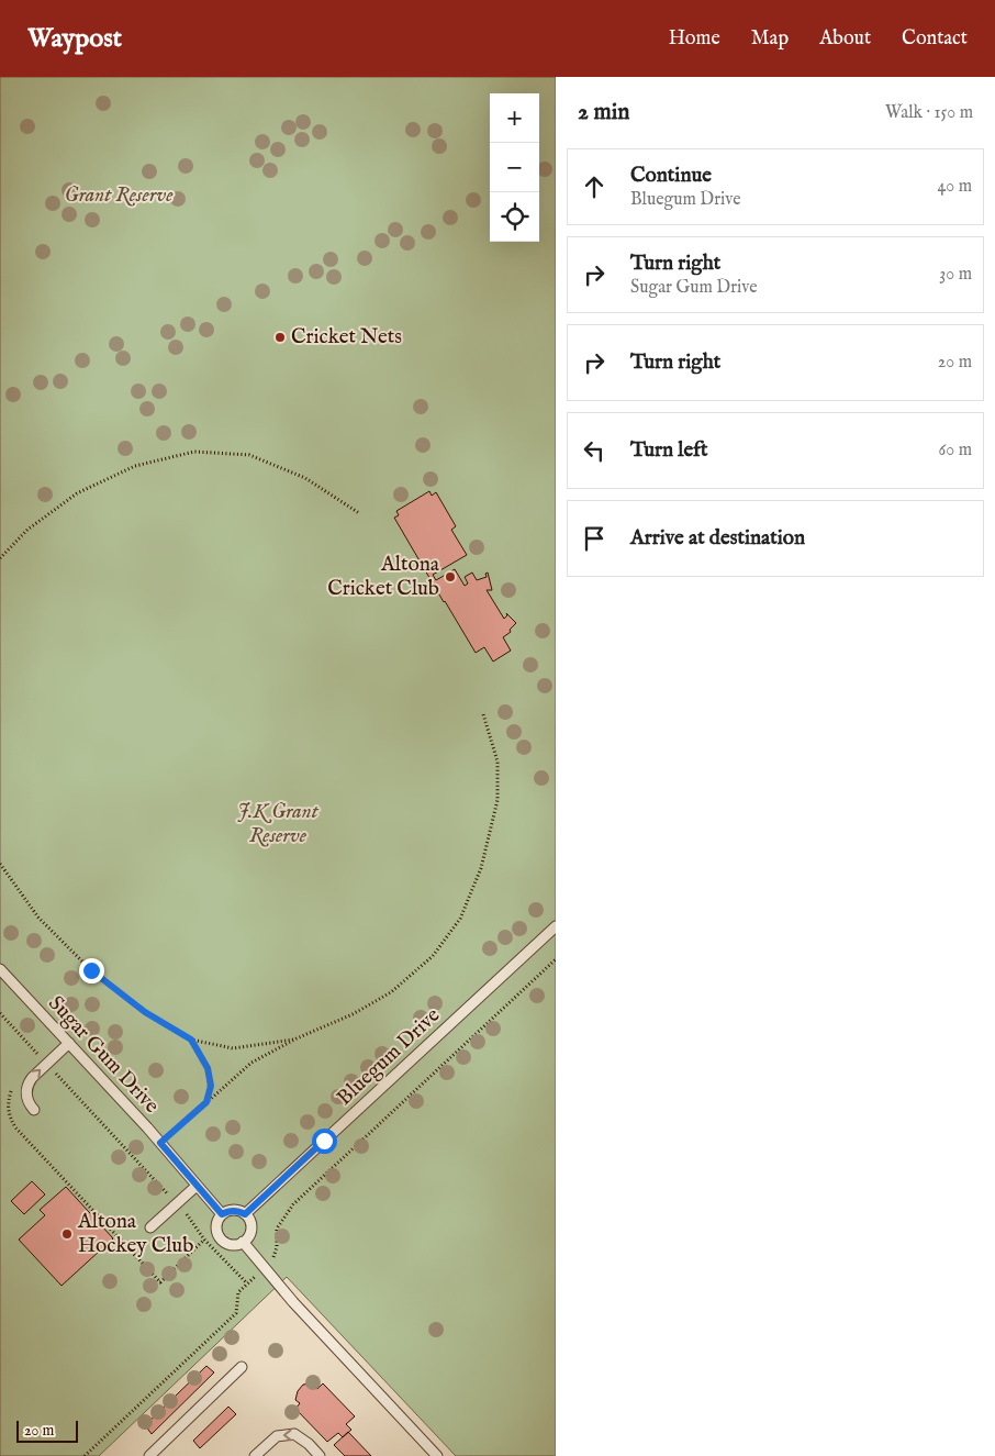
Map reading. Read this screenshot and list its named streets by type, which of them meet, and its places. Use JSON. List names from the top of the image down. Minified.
{"streets":{"lane":["Sugar Gum Drive","Bluegum Drive"]},"crossings":[["Sugar Gum Drive","Bluegum Drive"]],"parks":["Grant Reserve","J.K Grant Reserve"],"places":["Cricket Nets","Altona Cricket Club","Altona Hockey Club"],"scale_bar":"20 m","page":{"header":"Waypost","nav":["Home","Map","About","Contact"],"heading":["2 min","Walk · 150 m"],"map_buttons":["+","−"],"list":[["Continue","Bluegum Drive","40 m"],["Turn right","Sugar Gum Drive","30 m"],["Turn right","20 m"],["Turn left","60 m"],"Arrive at destination"],"scale":"20 m"}}
